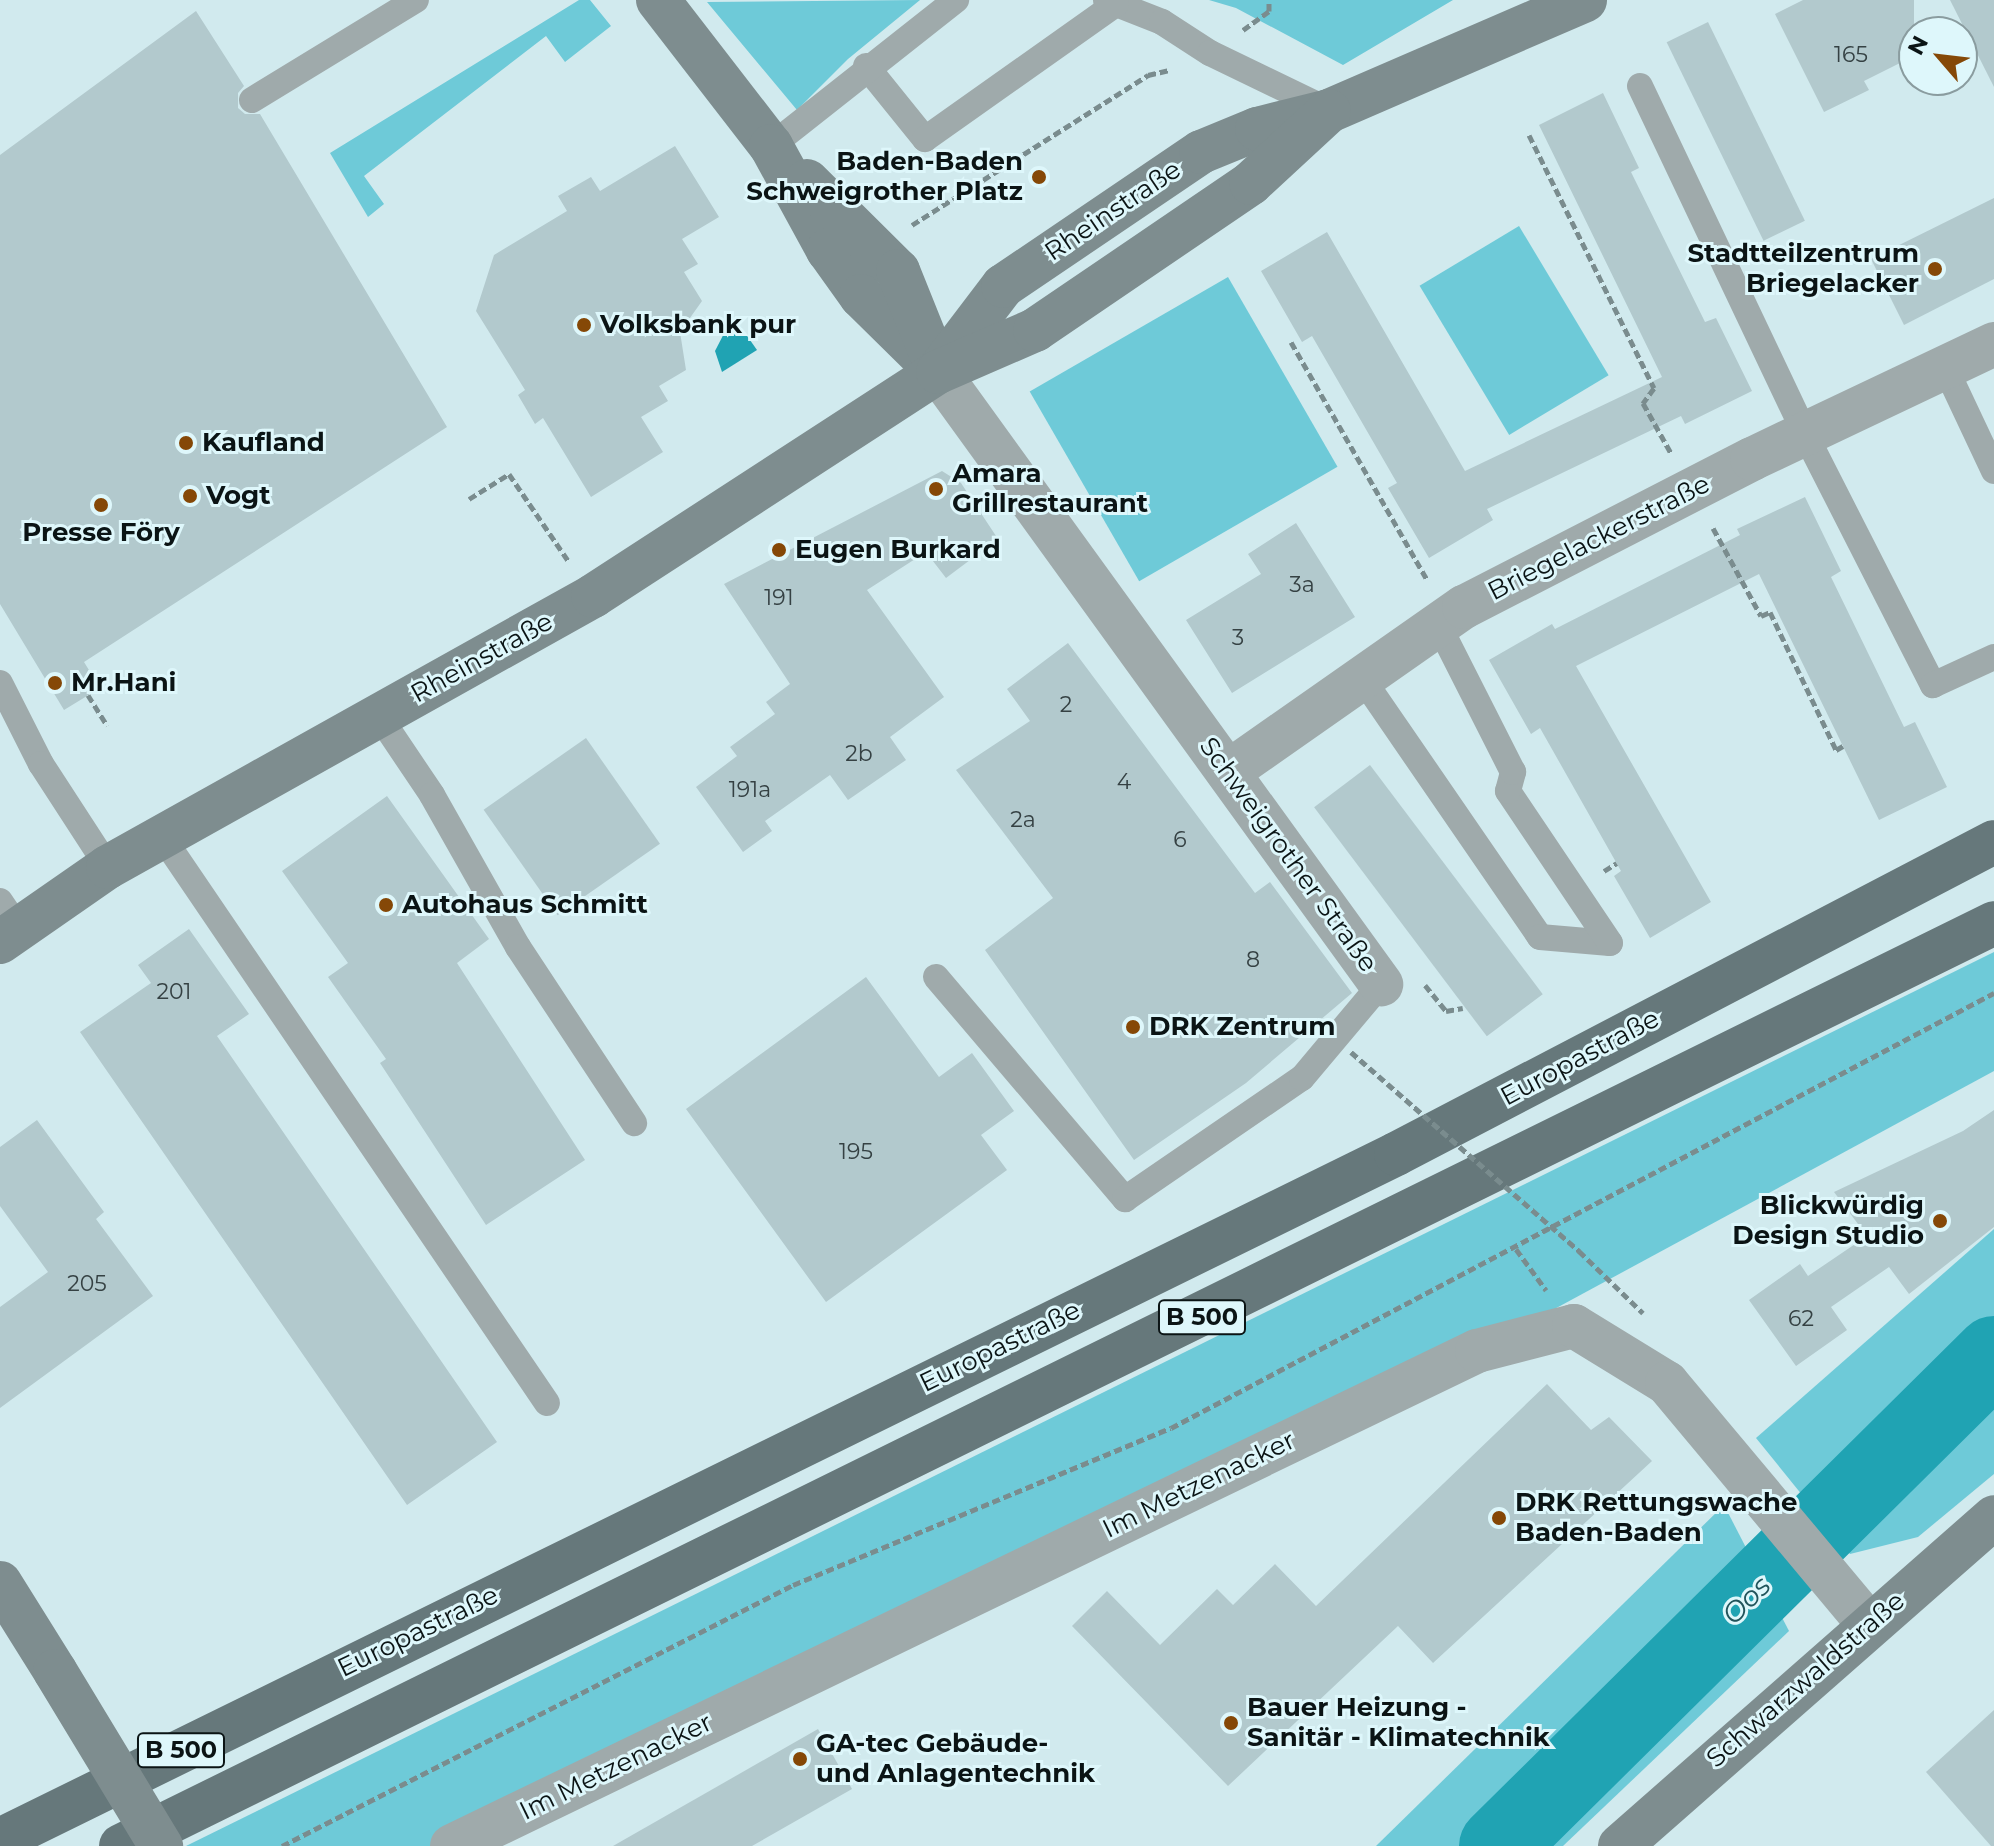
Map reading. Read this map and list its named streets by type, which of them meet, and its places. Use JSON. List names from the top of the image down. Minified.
{"streets":{"main road":["Europastraße","B 500"],"street":["Rheinstraße","Briegelackerstraße","Schweigrother Straße","Im Metzenacker","Schwarzwaldstraße"]},"crossings":[["Rheinstraße","Schweigrother Straße"],["Briegelackerstraße","Schweigrother Straße"],["Im Metzenacker","Schwarzwaldstraße"]],"water":["Oos"],"places":["Baden-Baden Schweigrother Platz","Stadtteilzentrum Briegelacker","Volksbank pur","Kaufland","Amara Grillrestaurant","Vogt","Presse Föry","Eugen Burkard","Mr.Hani","Autohaus Schmitt","DRK Zentrum","Blickwürdig Design Studio","DRK Rettungswache Baden-Baden","Bauer Heizung - Sanitär - Klimatechnik","GA-tec Gebäude- und Anlagentechnik"],"house_numbers":["165","3a","191","3","2","2b","4","191a","2a","6","8","201","195","205","62"],"north":"top left"}
